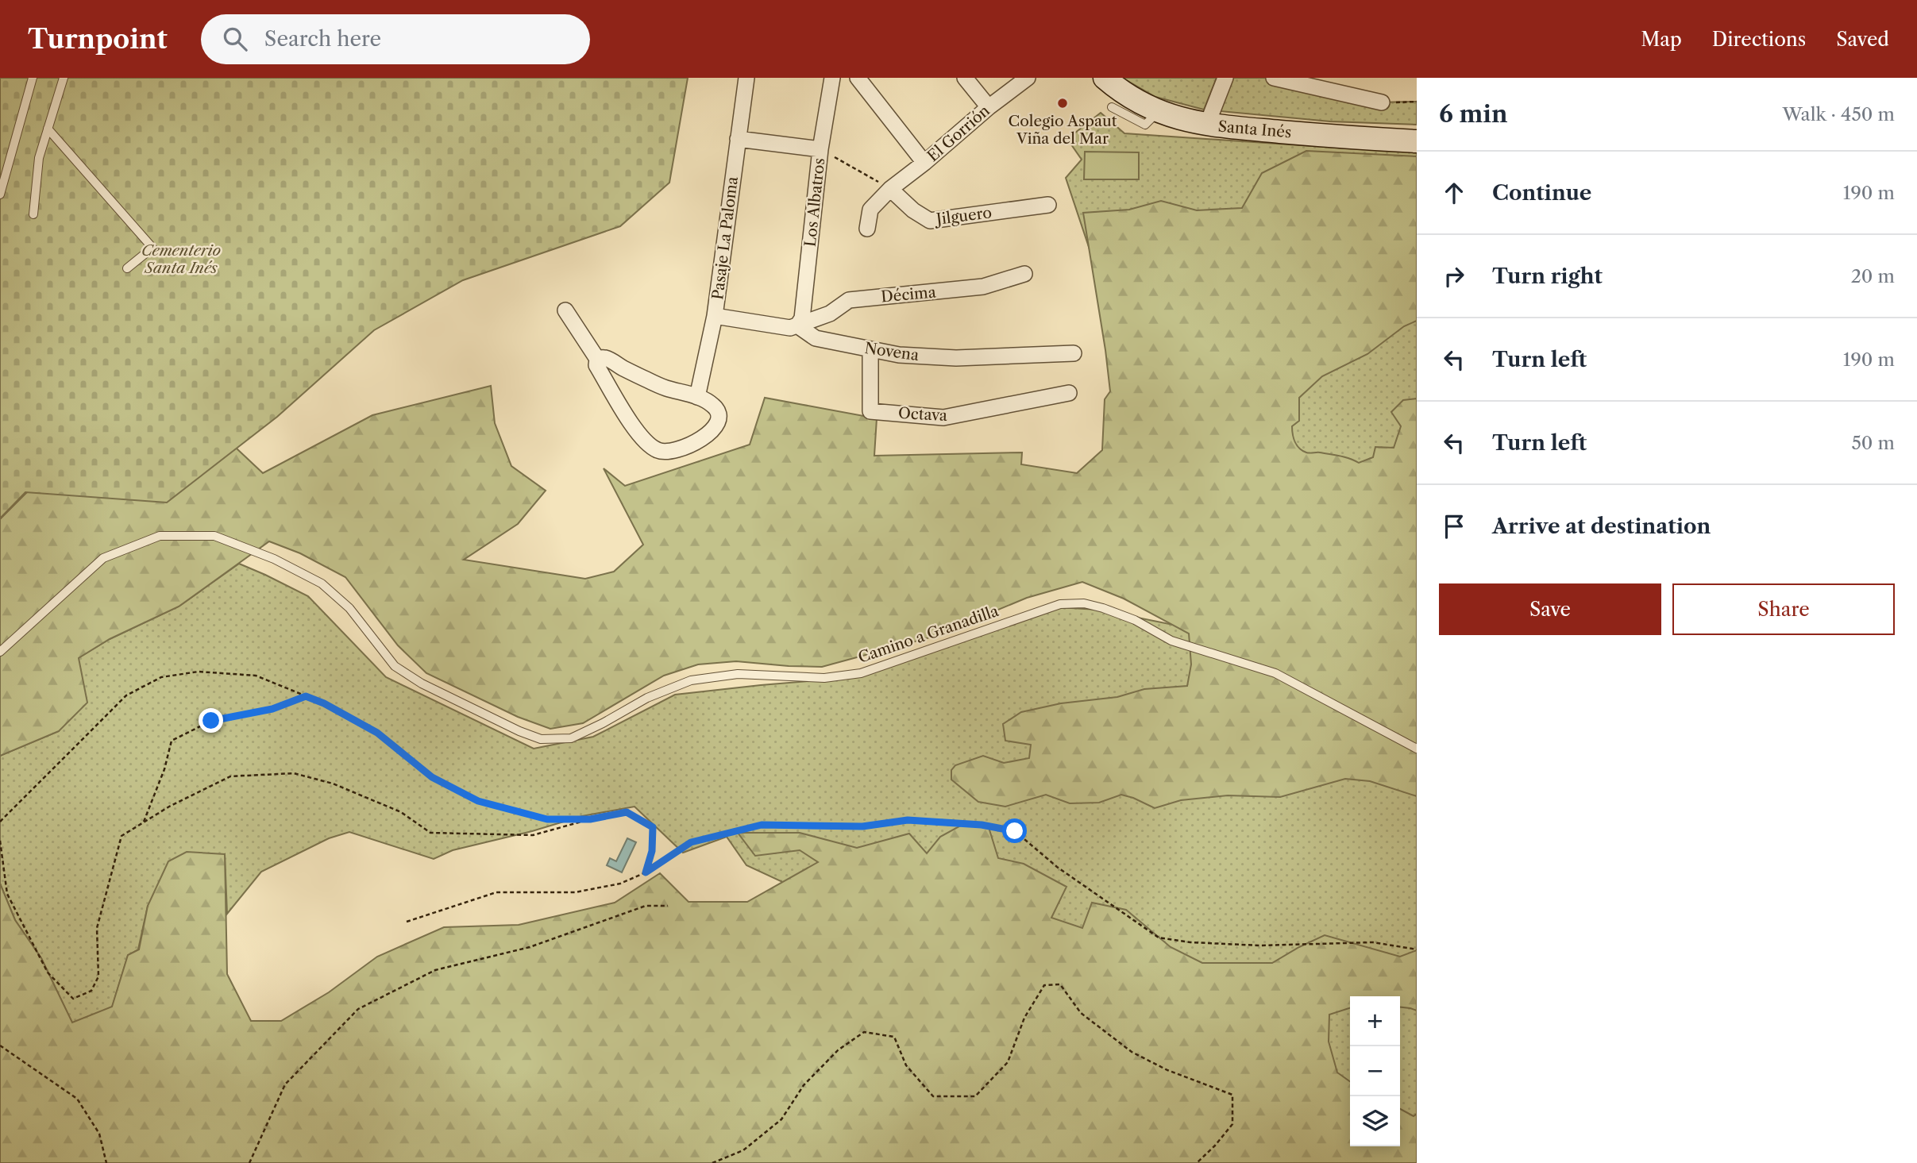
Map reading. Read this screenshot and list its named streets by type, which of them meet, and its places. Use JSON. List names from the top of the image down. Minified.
{"streets":{"main road":["Santa Inés"],"street":["El Gorrión","Los Albatros","Jilguero","Pasaje La Paloma","Décima","Novena","Octava"],"lane":["Camino a Granadilla"]},"crossings":[["El Gorrión","Jilguero"],["Los Albatros","Décima"],["Los Albatros","Novena"],["Pasaje La Paloma","Novena"],["Décima","Novena"],["Novena","Octava"]],"parks":["Cementerio Santa Inés"],"places":["Colegio Aspaut Viña del Mar"],"page":{"header":"Turnpoint","search":"Search here","nav":["Map","Directions","Saved"],"heading":["6 min","Walk · 450 m"],"list":[["Continue","190 m"],["Turn right","20 m"],["Turn left","190 m"],["Turn left","50 m"],"Arrive at destination"],"buttons":["Save","Share"],"map_buttons":["+","−"]}}
